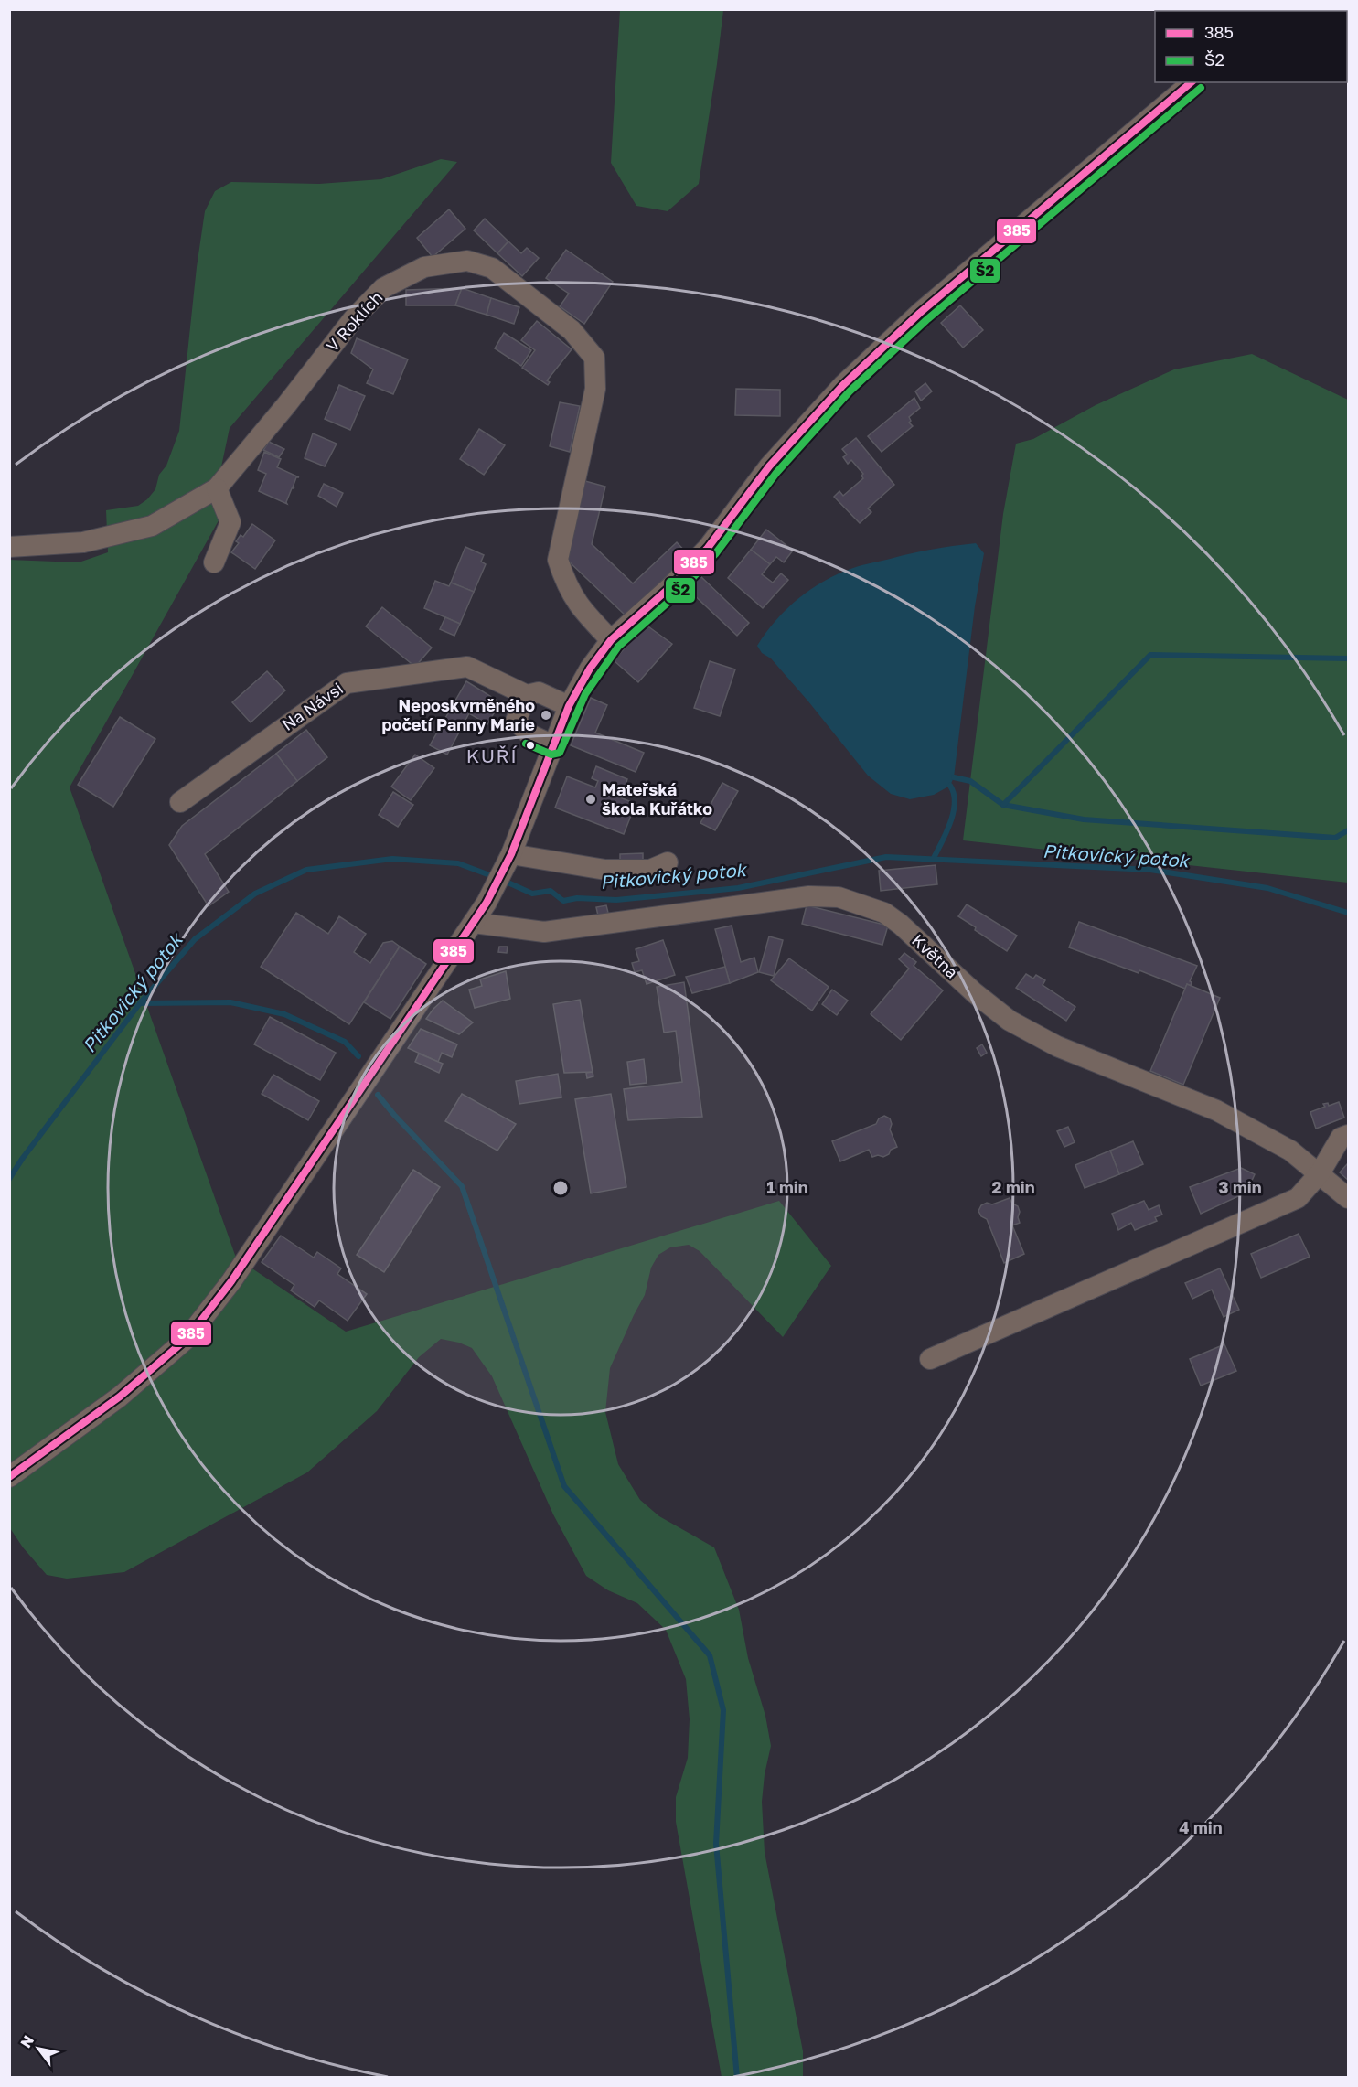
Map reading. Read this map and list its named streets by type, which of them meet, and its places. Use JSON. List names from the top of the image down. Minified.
{"streets":{"street":["V Roklích","Na Návsi","Květná"]},"districts":["KUŘÍ"],"water":["Pitkovický potok"],"places":["Neposkvrněného početí Panny Marie","Mateřská škola Kuřátko"],"lines":["transit line 385","transit line Š2"],"legend":["385","Š2"],"north":"top left","rings":["1 min","2 min","3 min","4 min"]}
